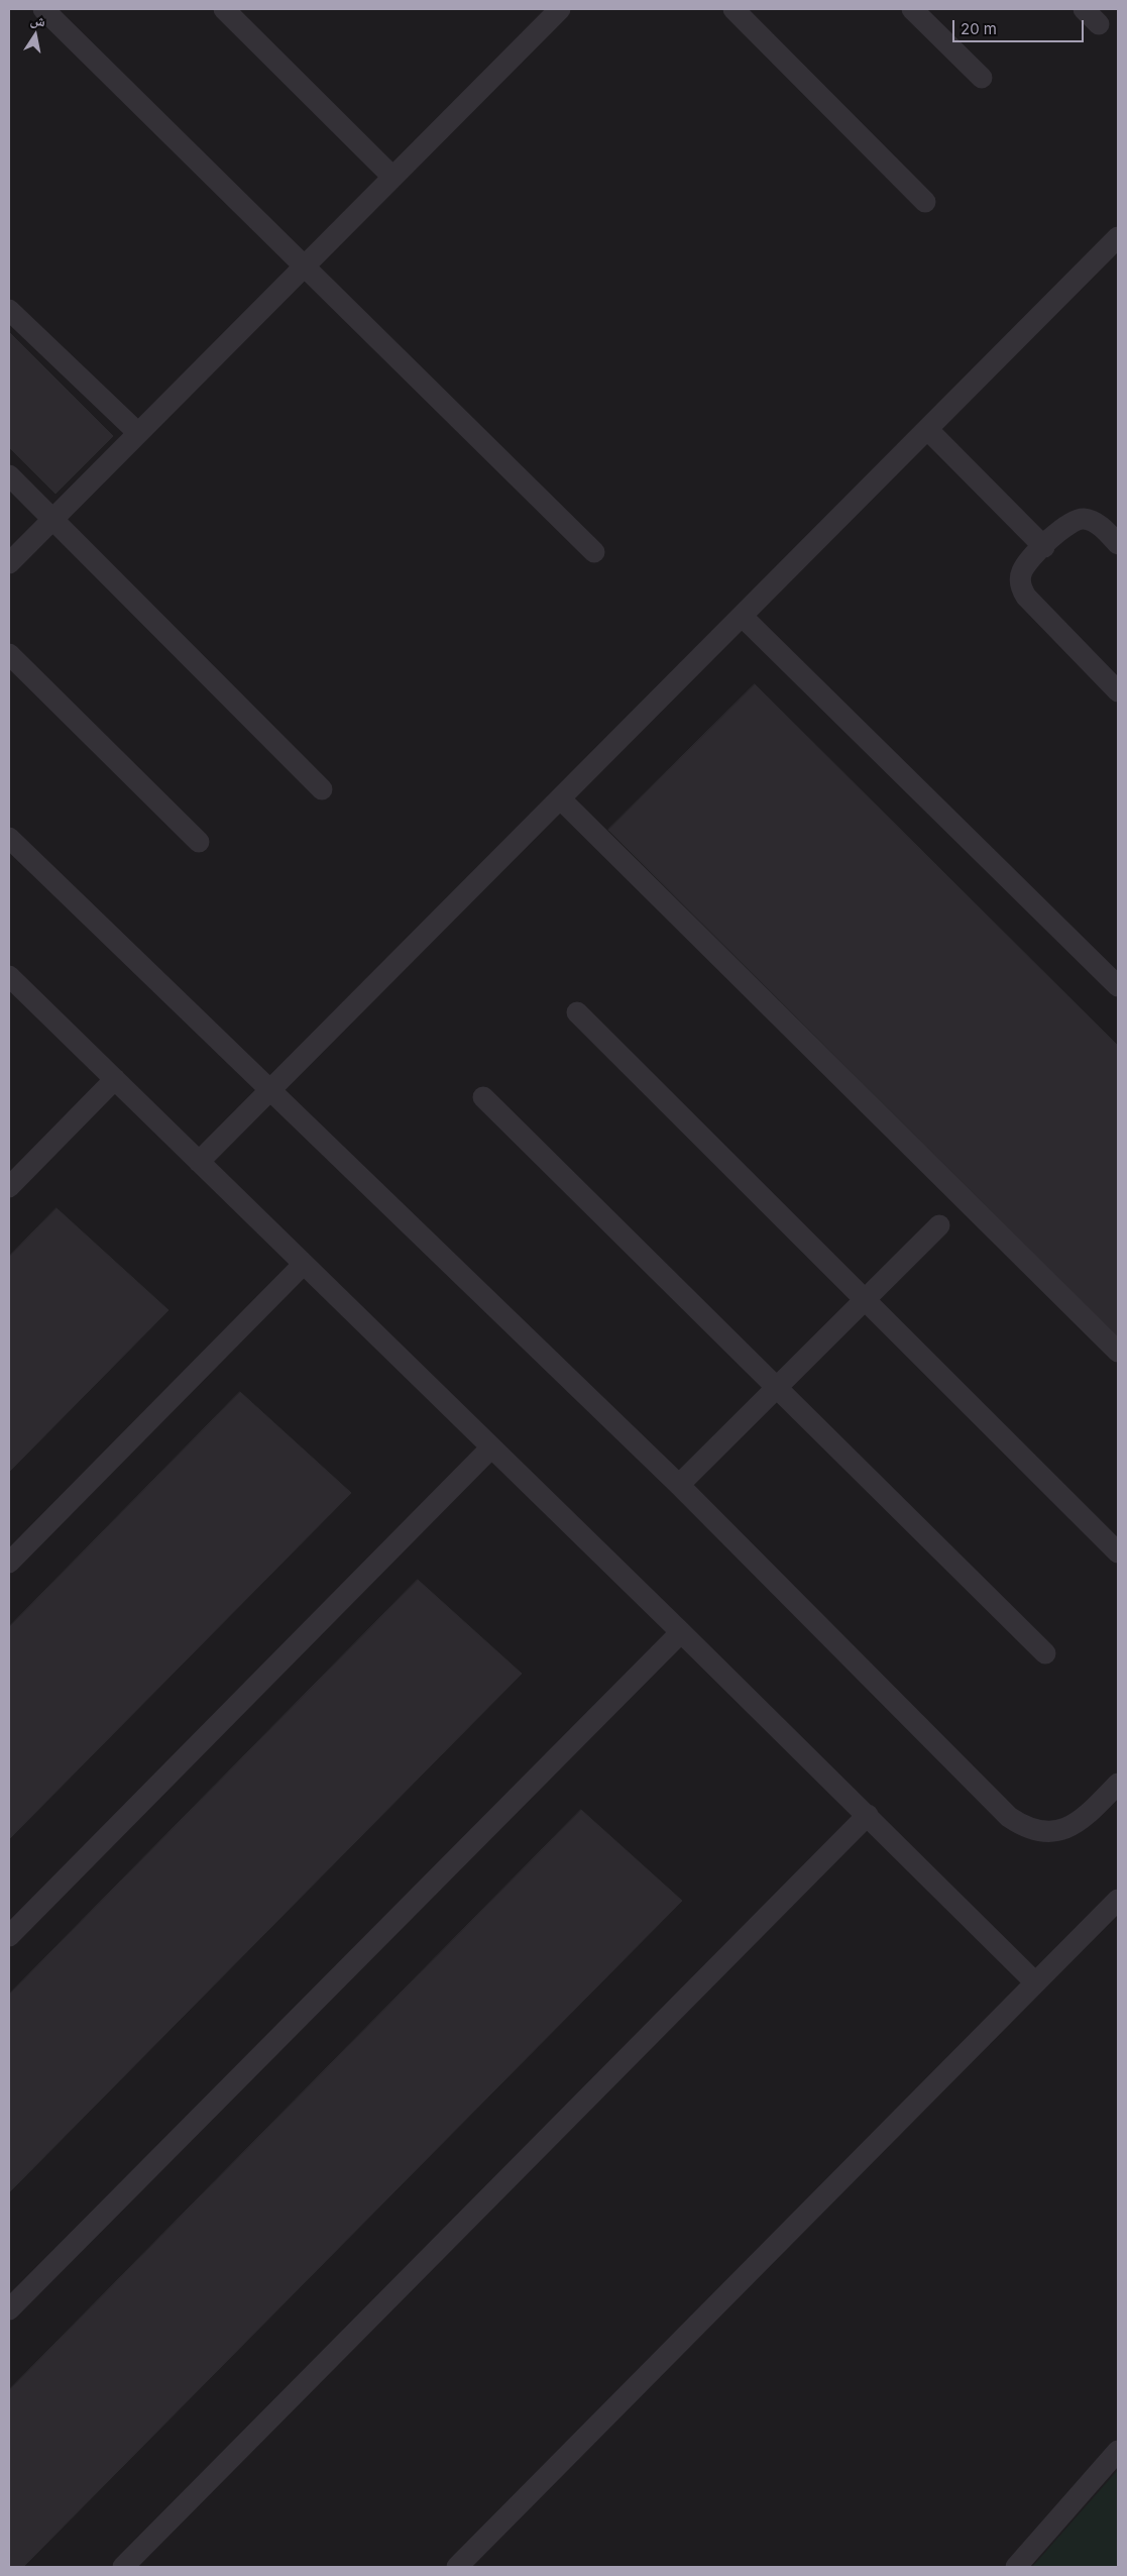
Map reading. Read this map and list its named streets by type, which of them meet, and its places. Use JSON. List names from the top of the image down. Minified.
{"scale_bar":"20 m","north":"top"}
